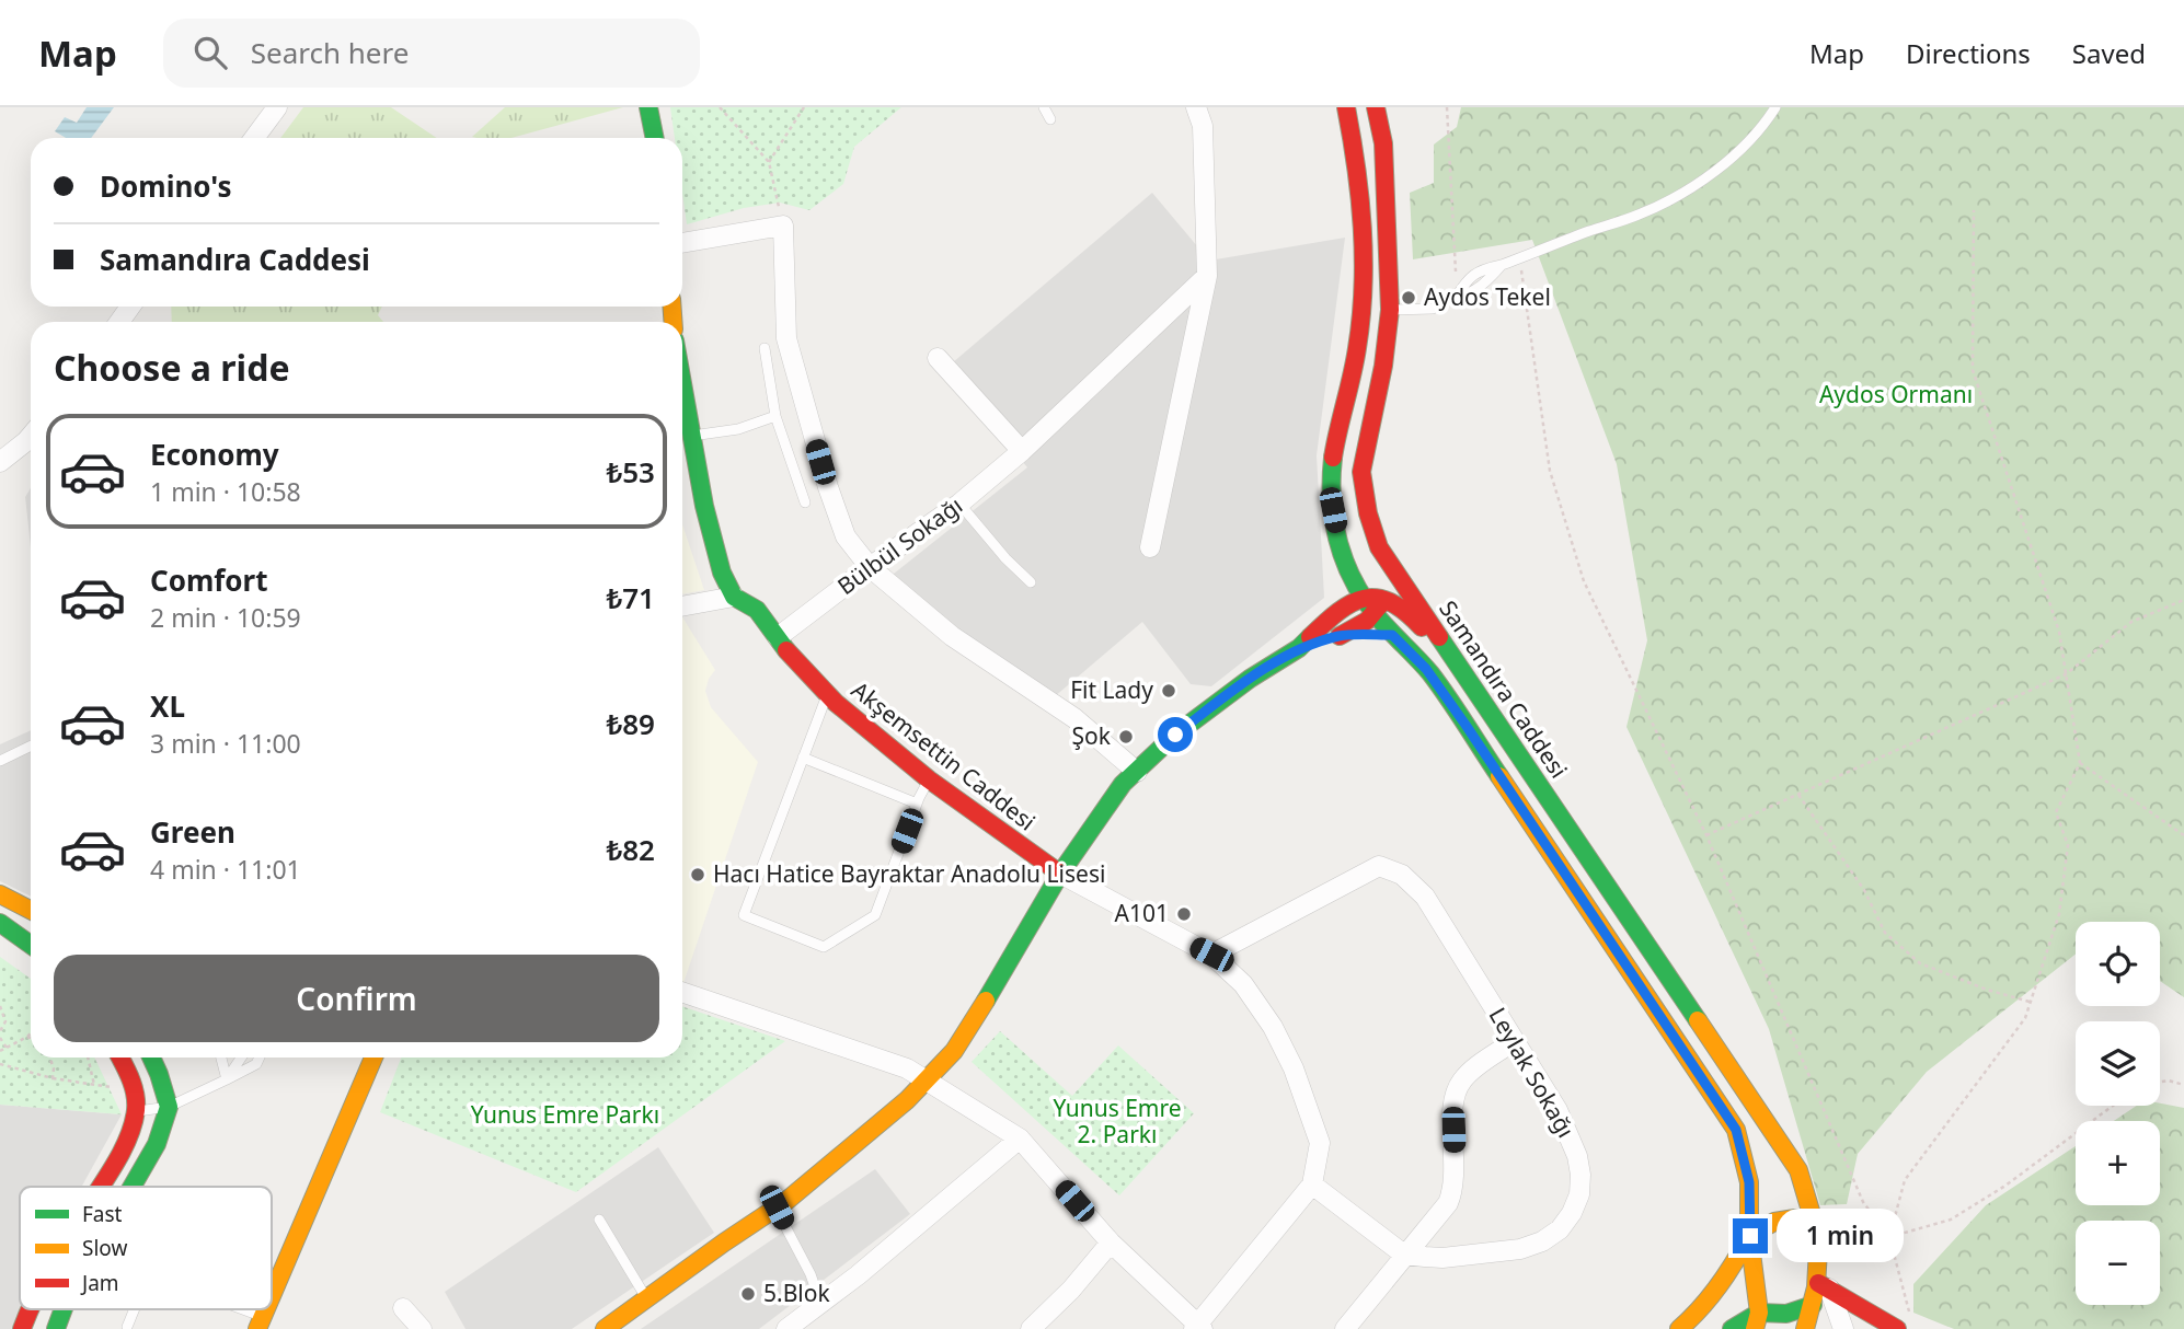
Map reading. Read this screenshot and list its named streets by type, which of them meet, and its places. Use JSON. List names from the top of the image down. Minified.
{"streets":{"main road":["Samandıra Caddesi","Akşemsettin Caddesi"],"street":["Bülbül Sokağı","Leylak Sokağı"]},"crossings":[["Bülbül Sokağı","Akşemsettin Caddesi"]],"parks":["Aydos Ormanı","Yunus Emre 2. Parkı","Yunus Emre Parkı"],"places":["Aydos Tekel","Fit Lady","Şok","Hacı Hatice Bayraktar Anadolu Lisesi","A101","5.Blok"],"legend":["Fast","Slow","Jam"],"page":{"header":"Map","search":"Search here","nav":["Map","Directions","Saved"],"banner":["Domino's","Samandıra Caddesi"],"heading":"Choose a ride","list":[{"name":"Economy","note":"1 min · 10:58","value":"₺53"},{"name":"Comfort","note":"2 min · 10:59","value":"₺71"},{"name":"XL","note":"3 min · 11:00","value":"₺89"},{"name":"Green","note":"4 min · 11:01","value":"₺82"}],"map_buttons":["+","−"],"buttons":"Confirm","bubble":"1 min"}}
